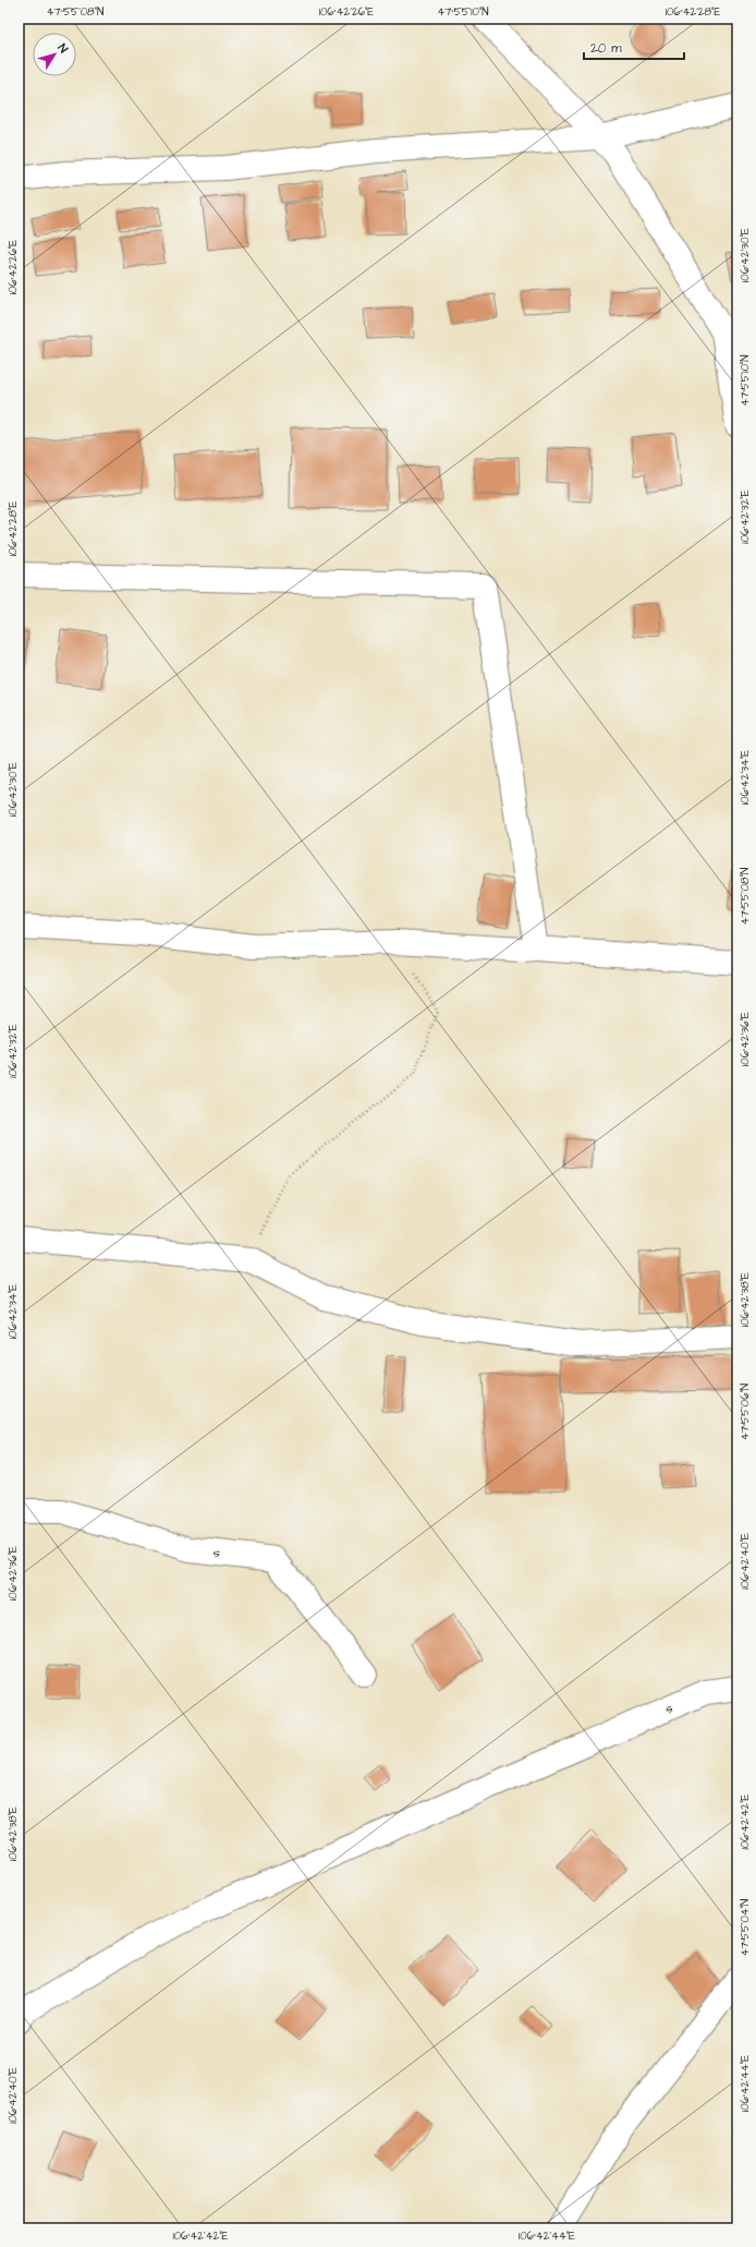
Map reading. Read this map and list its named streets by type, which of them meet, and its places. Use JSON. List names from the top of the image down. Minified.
{"streets":{"street":["s"]},"scale_bar":"20 m","north":"top right","coordinates":["47°55'08\"N","106°42'26\"E","47°55'10\"N","106°42'28\"E","106°42'30\"E","106°42'32\"E","106°42'34\"E","106°42'36\"E","106°42'38\"E","47°55'06\"N","106°42'40\"E","106°42'42\"E","47°55'04\"N","106°42'44\"E"]}
